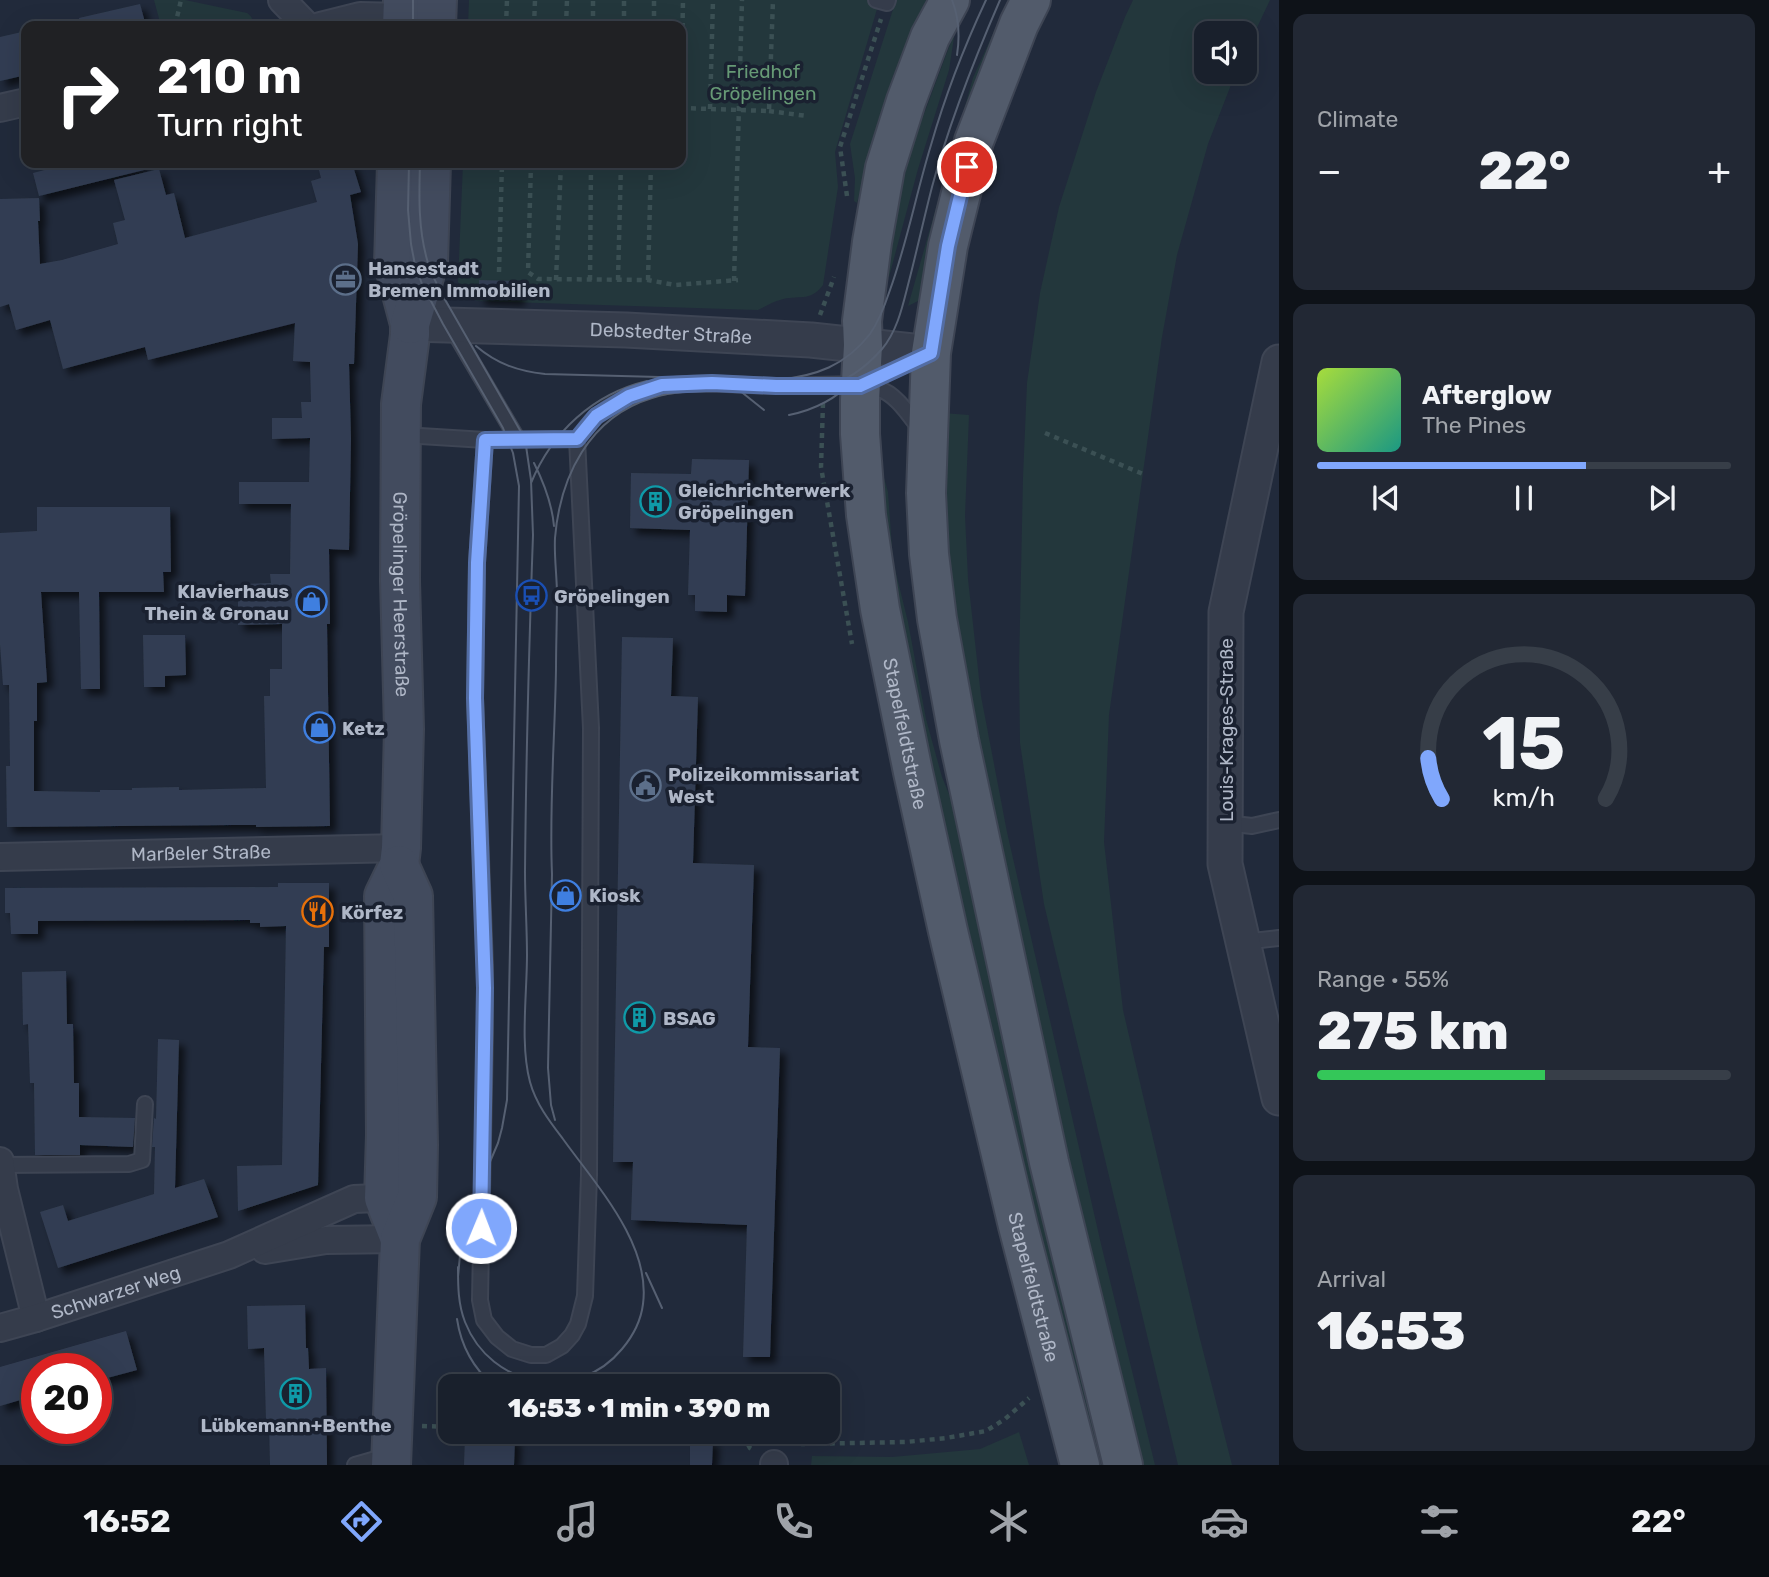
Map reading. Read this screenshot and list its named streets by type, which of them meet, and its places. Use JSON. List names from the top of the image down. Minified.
{"streets":{"main road":["Gröpelinger Heerstraße","Stapelfeldtstraße"],"street":["Debstedter Straße","Louis-Krages-Straße","Marßeler Straße","Schwarzer Weg"]},"crossings":[["Debstedter Straße","Gröpelinger Heerstraße"],["Debstedter Straße","Stapelfeldtstraße"],["Gröpelinger Heerstraße","Marßeler Straße"],["Gröpelinger Heerstraße","Schwarzer Weg"]],"parks":["Friedhof Gröpelingen"],"places":{"office":["Hansestadt Bremen Immobilien"],"building":["Gleichrichterwerk Gröpelingen","BSAG","Lübkemann+Benthe"],"bus stop":["Gröpelingen"],"shop":["Klavierhaus Thein & Gronau","Ketz","Kiosk"],"public building":["Polizeikommissariat West"],"restaurant":["Körfez"]},"page":{"tile":["Climate",["Range · 55%","275 km"],["Arrival","16:53"]],"turn":["210 m","Turn right"],"heat":["−","22°","+"],"song":["Afterglow","The Pines"],"limit":"20","trip":"16:53 · 1 min · 390 m","tabs":["16:52","22°"],"gauge":["15","km/h"]}}
